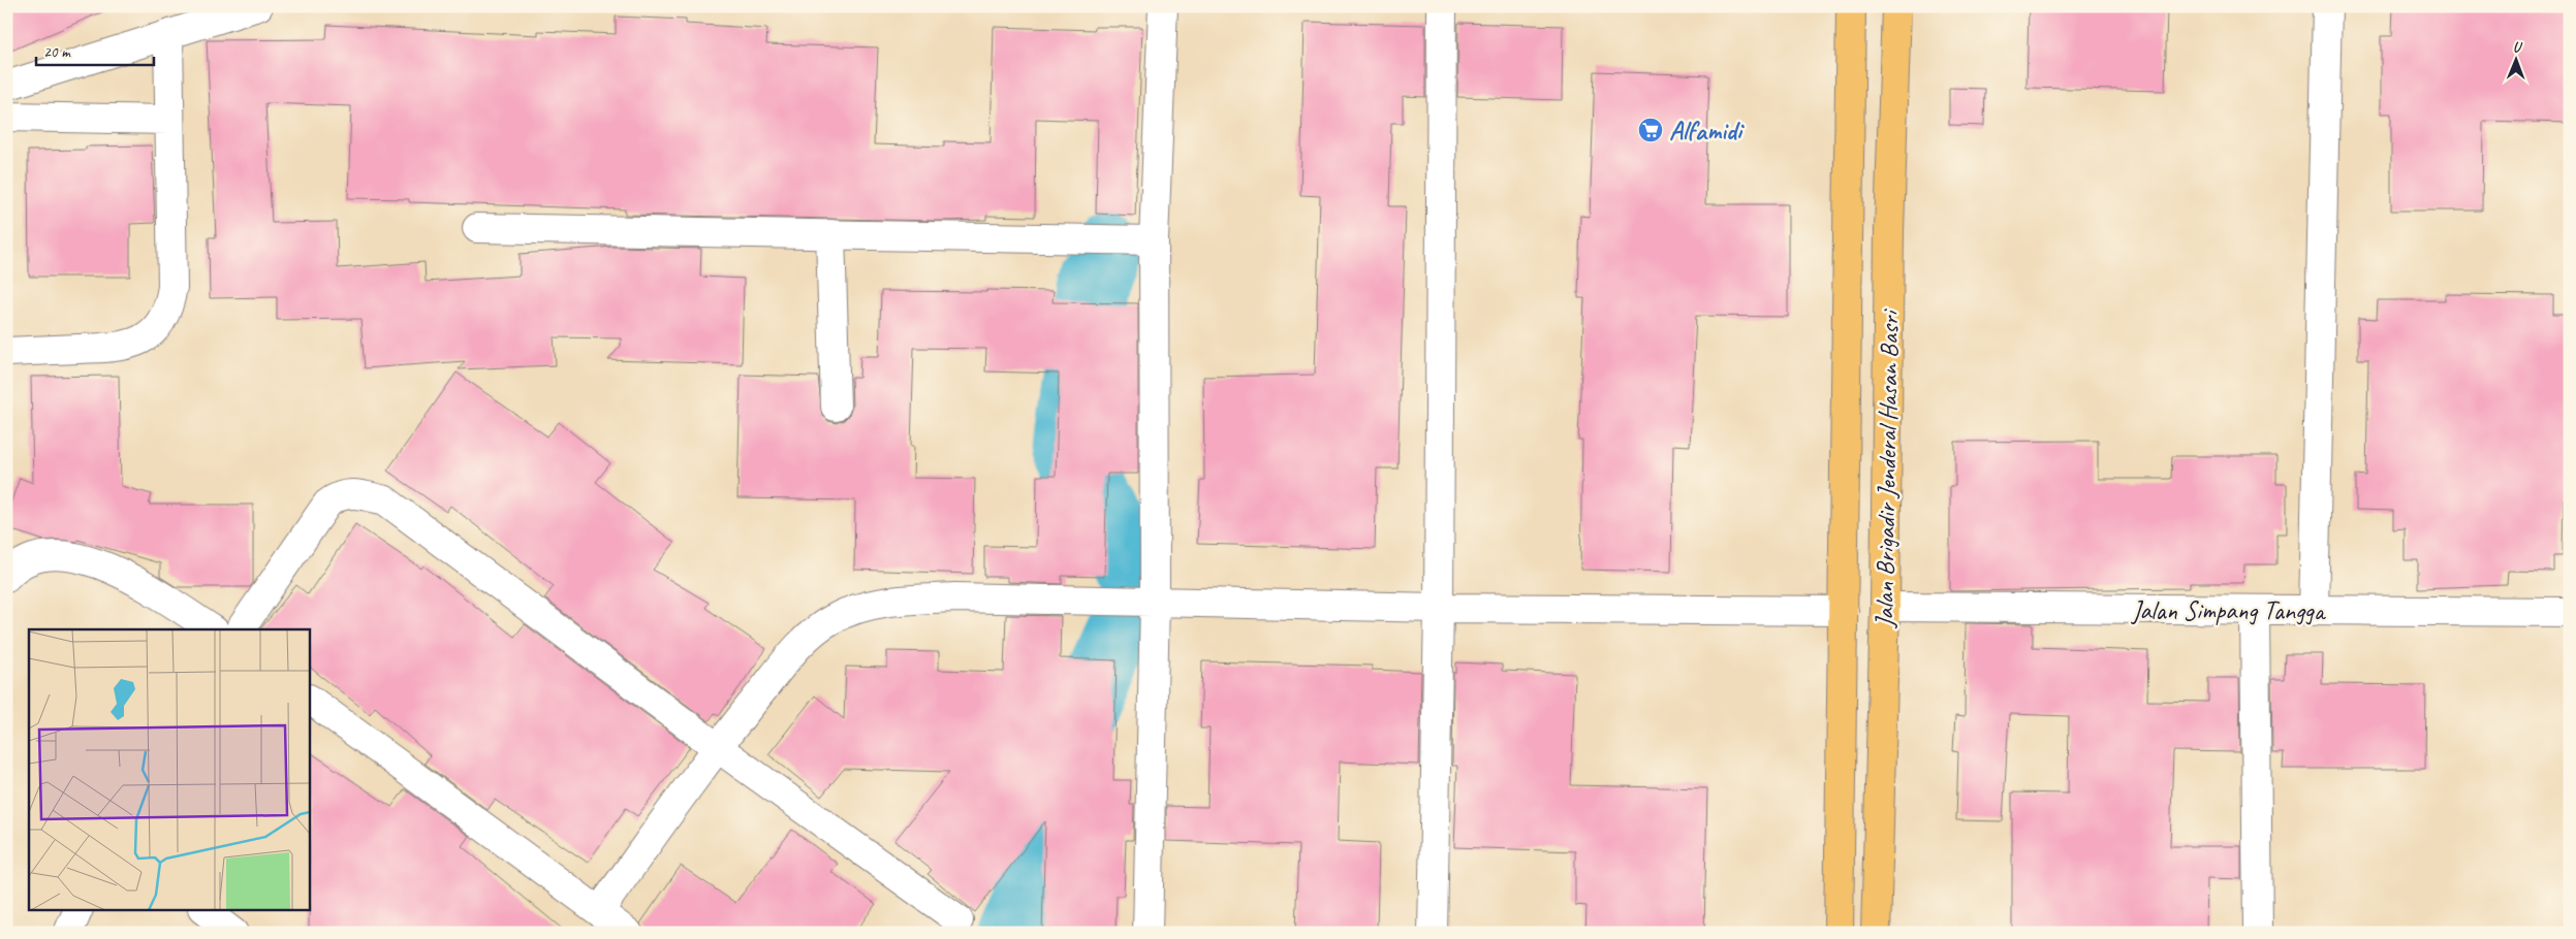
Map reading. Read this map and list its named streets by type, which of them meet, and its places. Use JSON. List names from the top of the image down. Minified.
{"streets":{"highway":["Jalan Brigadir Jenderal Hasan Basri"],"street":["Jalan Simpang Tangga"]},"crossings":[["Jalan Brigadir Jenderal Hasan Basri","Jalan Simpang Tangga"]],"places":{"supermarket":["Alfamidi"]},"scale_bar":"20 m","north":"top"}
